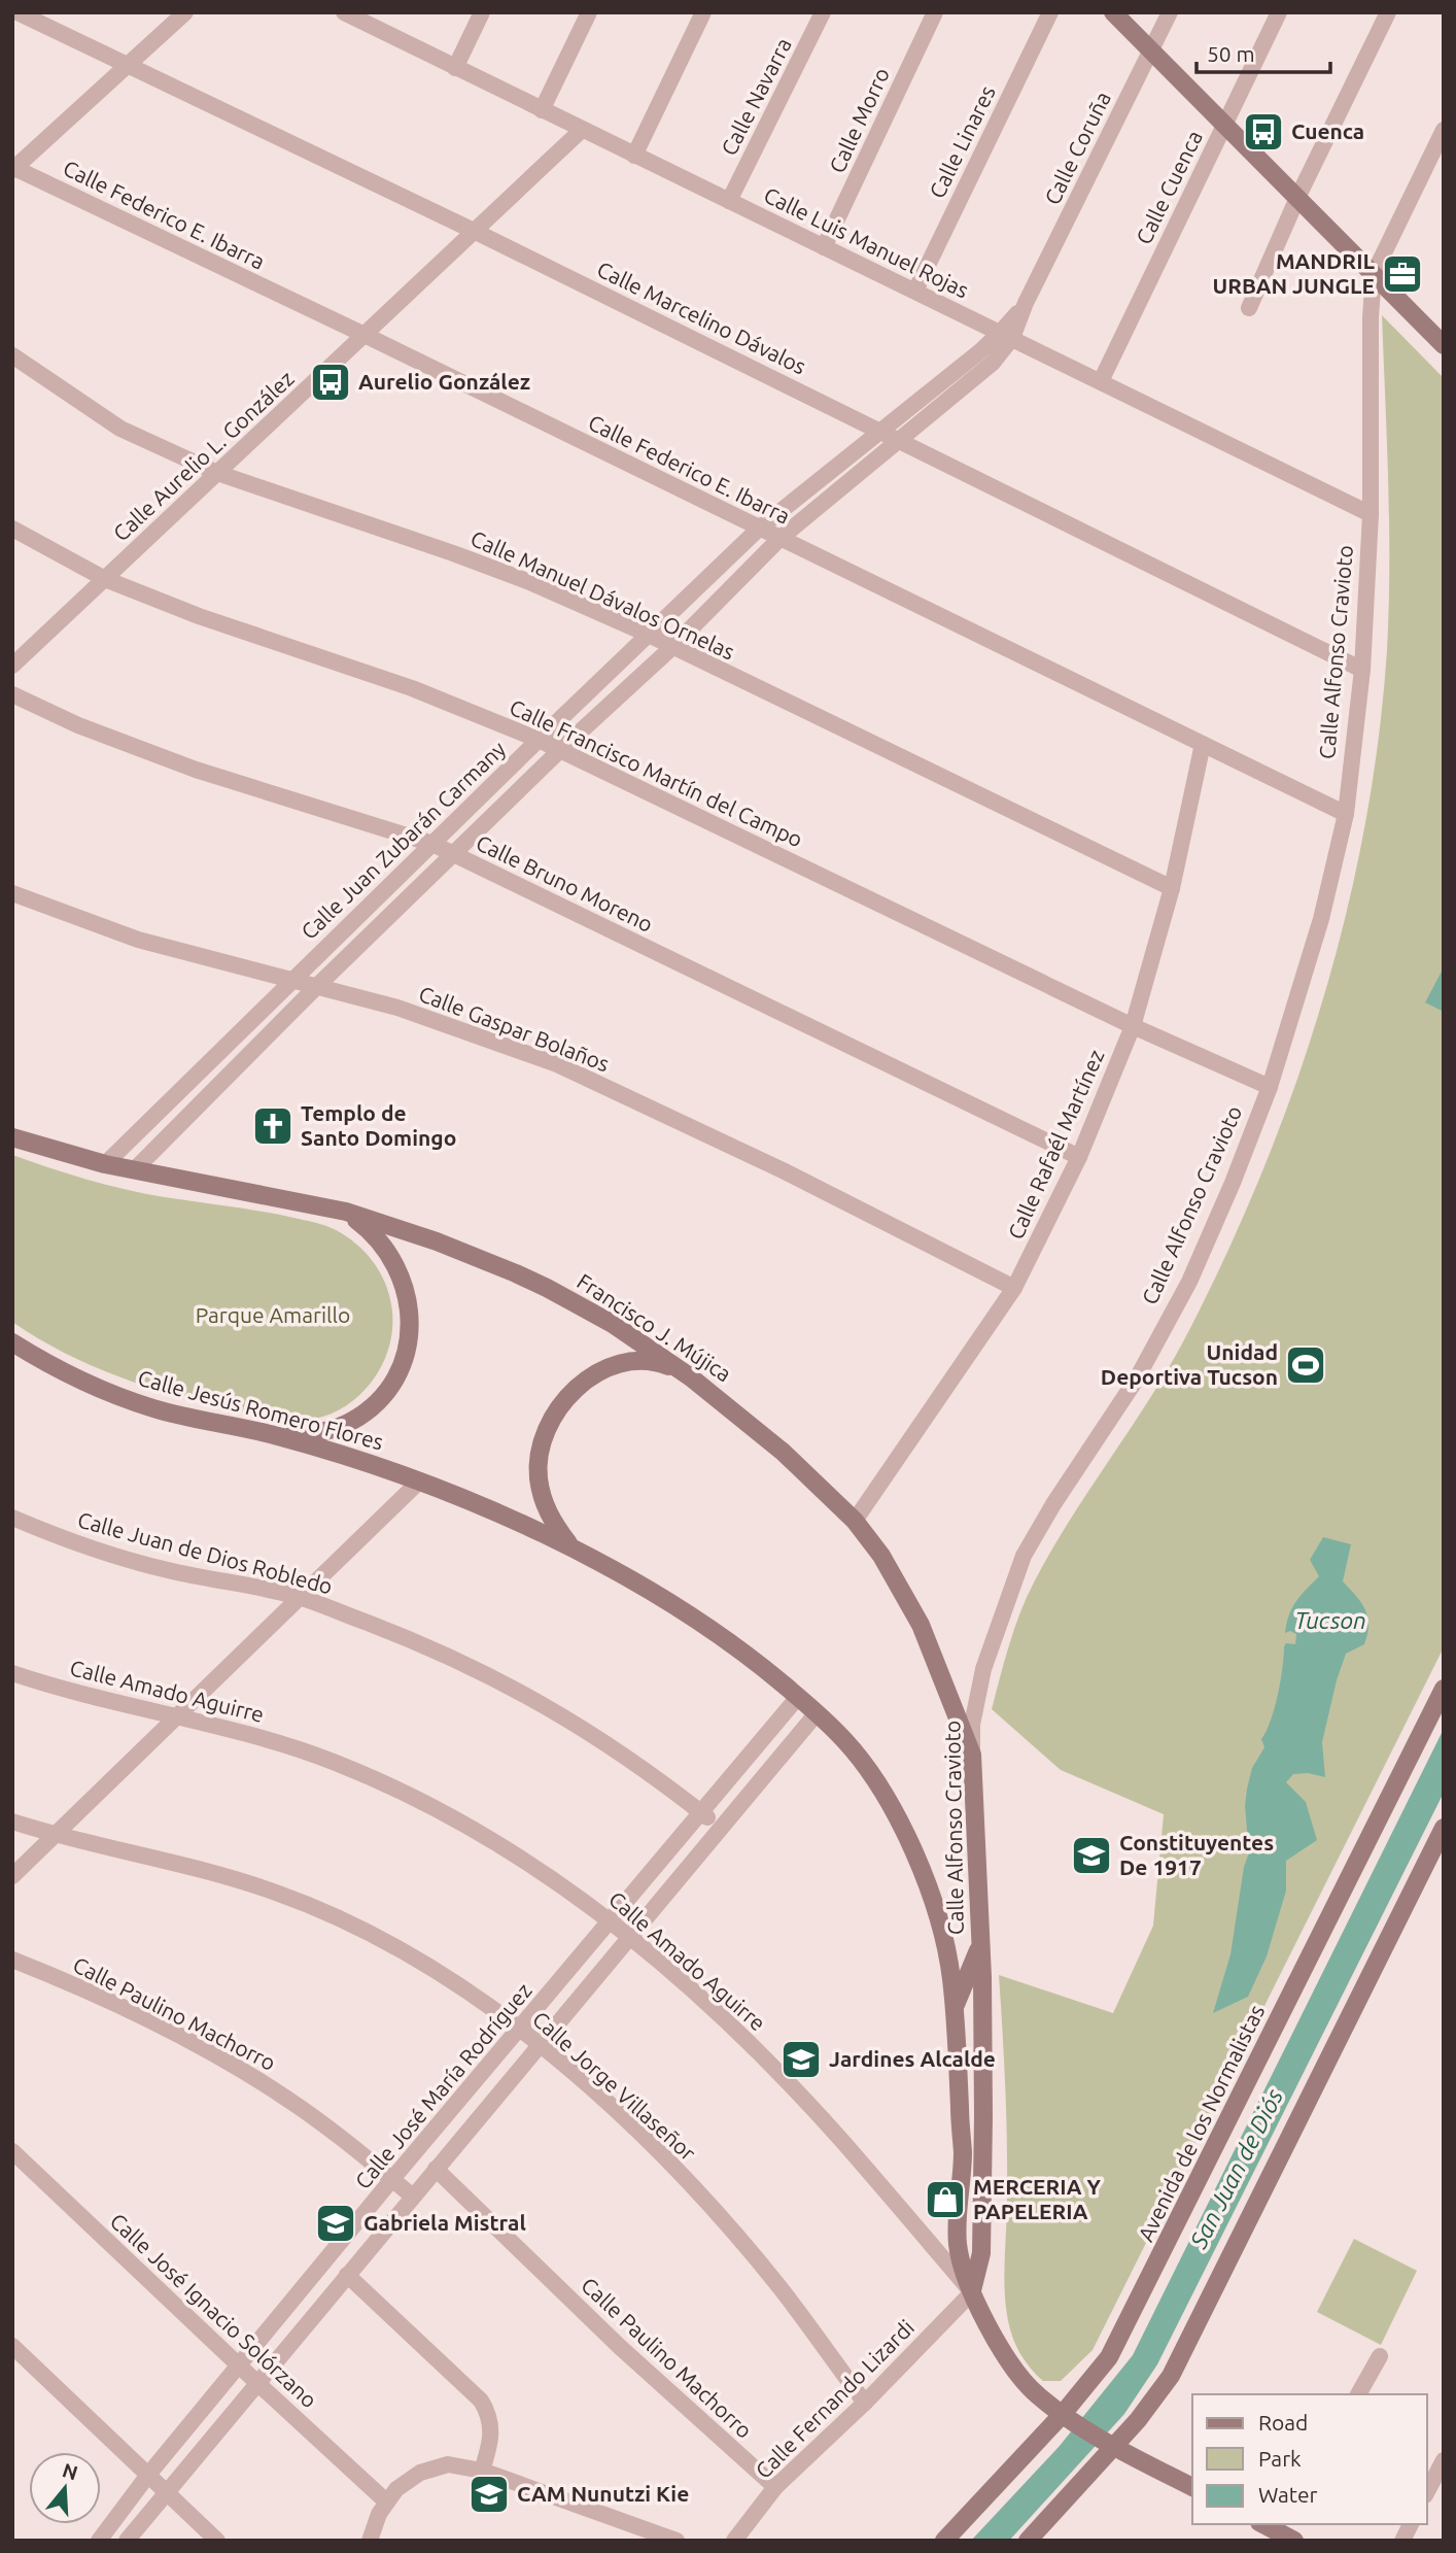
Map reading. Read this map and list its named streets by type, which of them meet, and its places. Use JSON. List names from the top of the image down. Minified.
{"streets":{"street":["Calle Navarra","Calle Morro","Calle Linares","Calle Coruña","Calle Cuenca","Calle Federico E. Ibarra","Calle Luis Manuel Rojas","Calle Marcelino Dávalos","Calle Aurelio L. González","Calle Manuel Dávalos Ornelas","Calle Alfonso Cravioto","Calle Francisco Martín del Campo","Calle Juan Zubarán Carmany","Calle Bruno Moreno","Calle Gaspar Bolaños","Calle Rafaél Martínez","Francisco J. Mújica","Calle Jesús Romero Flores","Calle Juan de Dios Robledo","Calle Amado Aguirre","Calle Paulino Machorro","Calle José María Rodríguez","Calle Jorge Villaseñor","Avenida de los Normalistas","Calle José Ignacio Solórzano","Calle Fernando Lizardi"]},"crossings":[["Calle Navarra","Calle Luis Manuel Rojas"],["Calle Morro","Calle Luis Manuel Rojas"],["Calle Linares","Calle Luis Manuel Rojas"],["Calle Coruña","Calle Luis Manuel Rojas"],["Calle Coruña","Calle Juan Zubarán Carmany"],["Calle Cuenca","Calle Luis Manuel Rojas"],["Calle Federico E. Ibarra","Calle Aurelio L. González"],["Calle Federico E. Ibarra","Calle Alfonso Cravioto"],["Calle Federico E. Ibarra","Calle Juan Zubarán Carmany"],["Calle Federico E. Ibarra","Calle Rafaél Martínez"],["Calle Luis Manuel Rojas","Calle Aurelio L. González"],["Calle Luis Manuel Rojas","Calle Alfonso Cravioto"],["Calle Luis Manuel Rojas","Calle Juan Zubarán Carmany"],["Calle Marcelino Dávalos","Calle Aurelio L. González"],["Calle Marcelino Dávalos","Calle Alfonso Cravioto"],["Calle Marcelino Dávalos","Calle Juan Zubarán Carmany"],["Calle Aurelio L. González","Calle Manuel Dávalos Ornelas"],["Calle Aurelio L. González","Calle Francisco Martín del Campo"],["Calle Manuel Dávalos Ornelas","Calle Juan Zubarán Carmany"],["Calle Manuel Dávalos Ornelas","Calle Rafaél Martínez"],["Calle Alfonso Cravioto","Calle Francisco Martín del Campo"],["Calle Alfonso Cravioto","Francisco J. Mújica"],["Calle Alfonso Cravioto","Calle Jesús Romero Flores"],["Calle Alfonso Cravioto","Calle Amado Aguirre"],["Calle Alfonso Cravioto","Calle Fernando Lizardi"],["Calle Francisco Martín del Campo","Calle Juan Zubarán Carmany"],["Calle Francisco Martín del Campo","Calle Rafaél Martínez"],["Calle Juan Zubarán Carmany","Calle Bruno Moreno"],["Calle Juan Zubarán Carmany","Calle Gaspar Bolaños"],["Calle Juan Zubarán Carmany","Francisco J. Mújica"],["Calle Bruno Moreno","Calle Rafaél Martínez"],["Calle Gaspar Bolaños","Calle Rafaél Martínez"],["Calle Rafaél Martínez","Francisco J. Mújica"],["Calle Jesús Romero Flores","Calle Amado Aguirre"],["Calle Jesús Romero Flores","Calle José María Rodríguez"],["Calle Jesús Romero Flores","Avenida de los Normalistas"],["Calle Jesús Romero Flores","Calle Fernando Lizardi"],["Calle Juan de Dios Robledo","Calle José María Rodríguez"],["Calle Amado Aguirre","Calle José María Rodríguez"],["Calle Amado Aguirre","Calle Fernando Lizardi"],["Calle Paulino Machorro","Calle José María Rodríguez"],["Calle Paulino Machorro","Calle Fernando Lizardi"],["Calle José María Rodríguez","Calle Jorge Villaseñor"],["Calle José María Rodríguez","Calle José Ignacio Solórzano"],["Calle Jorge Villaseñor","Calle Fernando Lizardi"]],"water":["Tucson","San Juan de Diós"],"parks":["Parque Amarillo"],"places":{"bus stop":["Cuenca","Aurelio González"],"office":["MANDRIL URBAN JUNGLE"],"church":["Templo de Santo Domingo"],"sports":["Unidad Deportiva Tucson"],"school or university":["Constituyentes De 1917","Jardines Alcalde","Gabriela Mistral","CAM Nunutzi Kie"],"shop":["MERCERIA Y PAPELERIA"]},"legend":["Road","Park","Water"],"scale_bar":"50 m","north":"top"}
